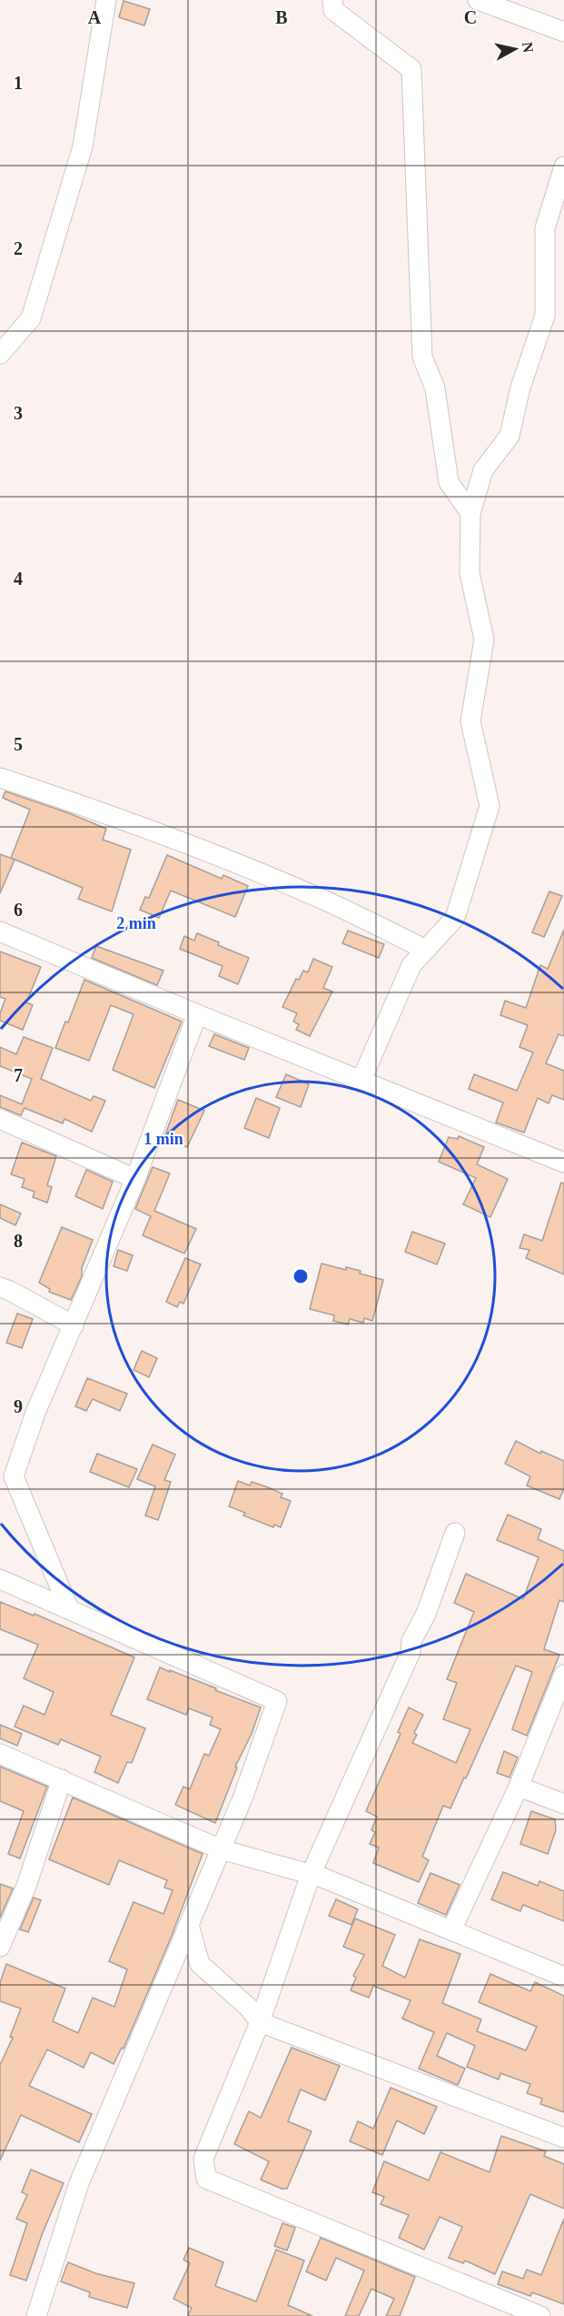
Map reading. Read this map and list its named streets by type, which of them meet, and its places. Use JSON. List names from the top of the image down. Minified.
{"north":"right","grid":{"columns":["A","B","C"],"rows":["1","2","3","4","5","6","7","8","9"]},"rings":["2 min","1 min"]}
